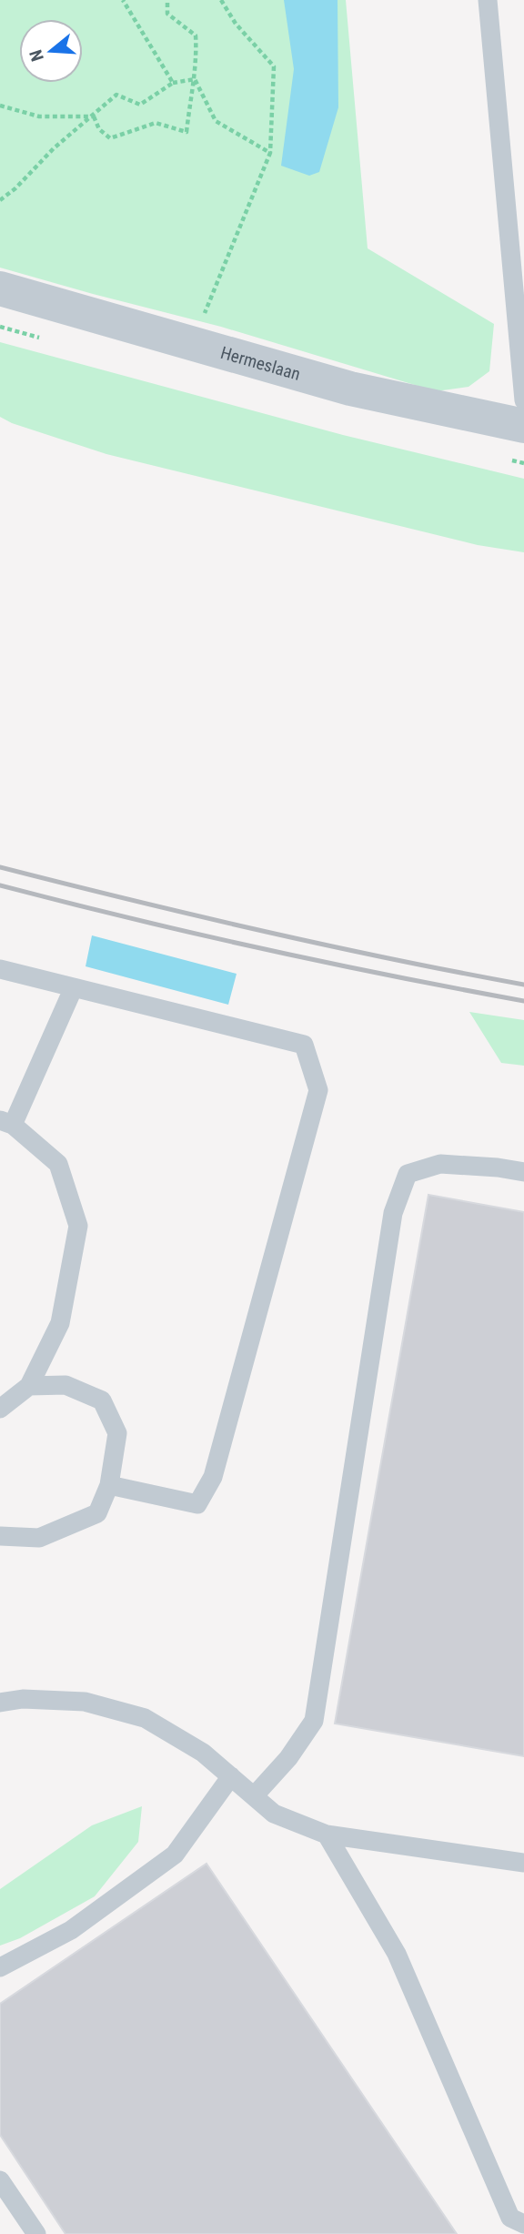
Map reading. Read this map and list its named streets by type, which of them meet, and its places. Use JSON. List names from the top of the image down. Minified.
{"streets":{"street":["Hermeslaan"]},"north":"left"}
